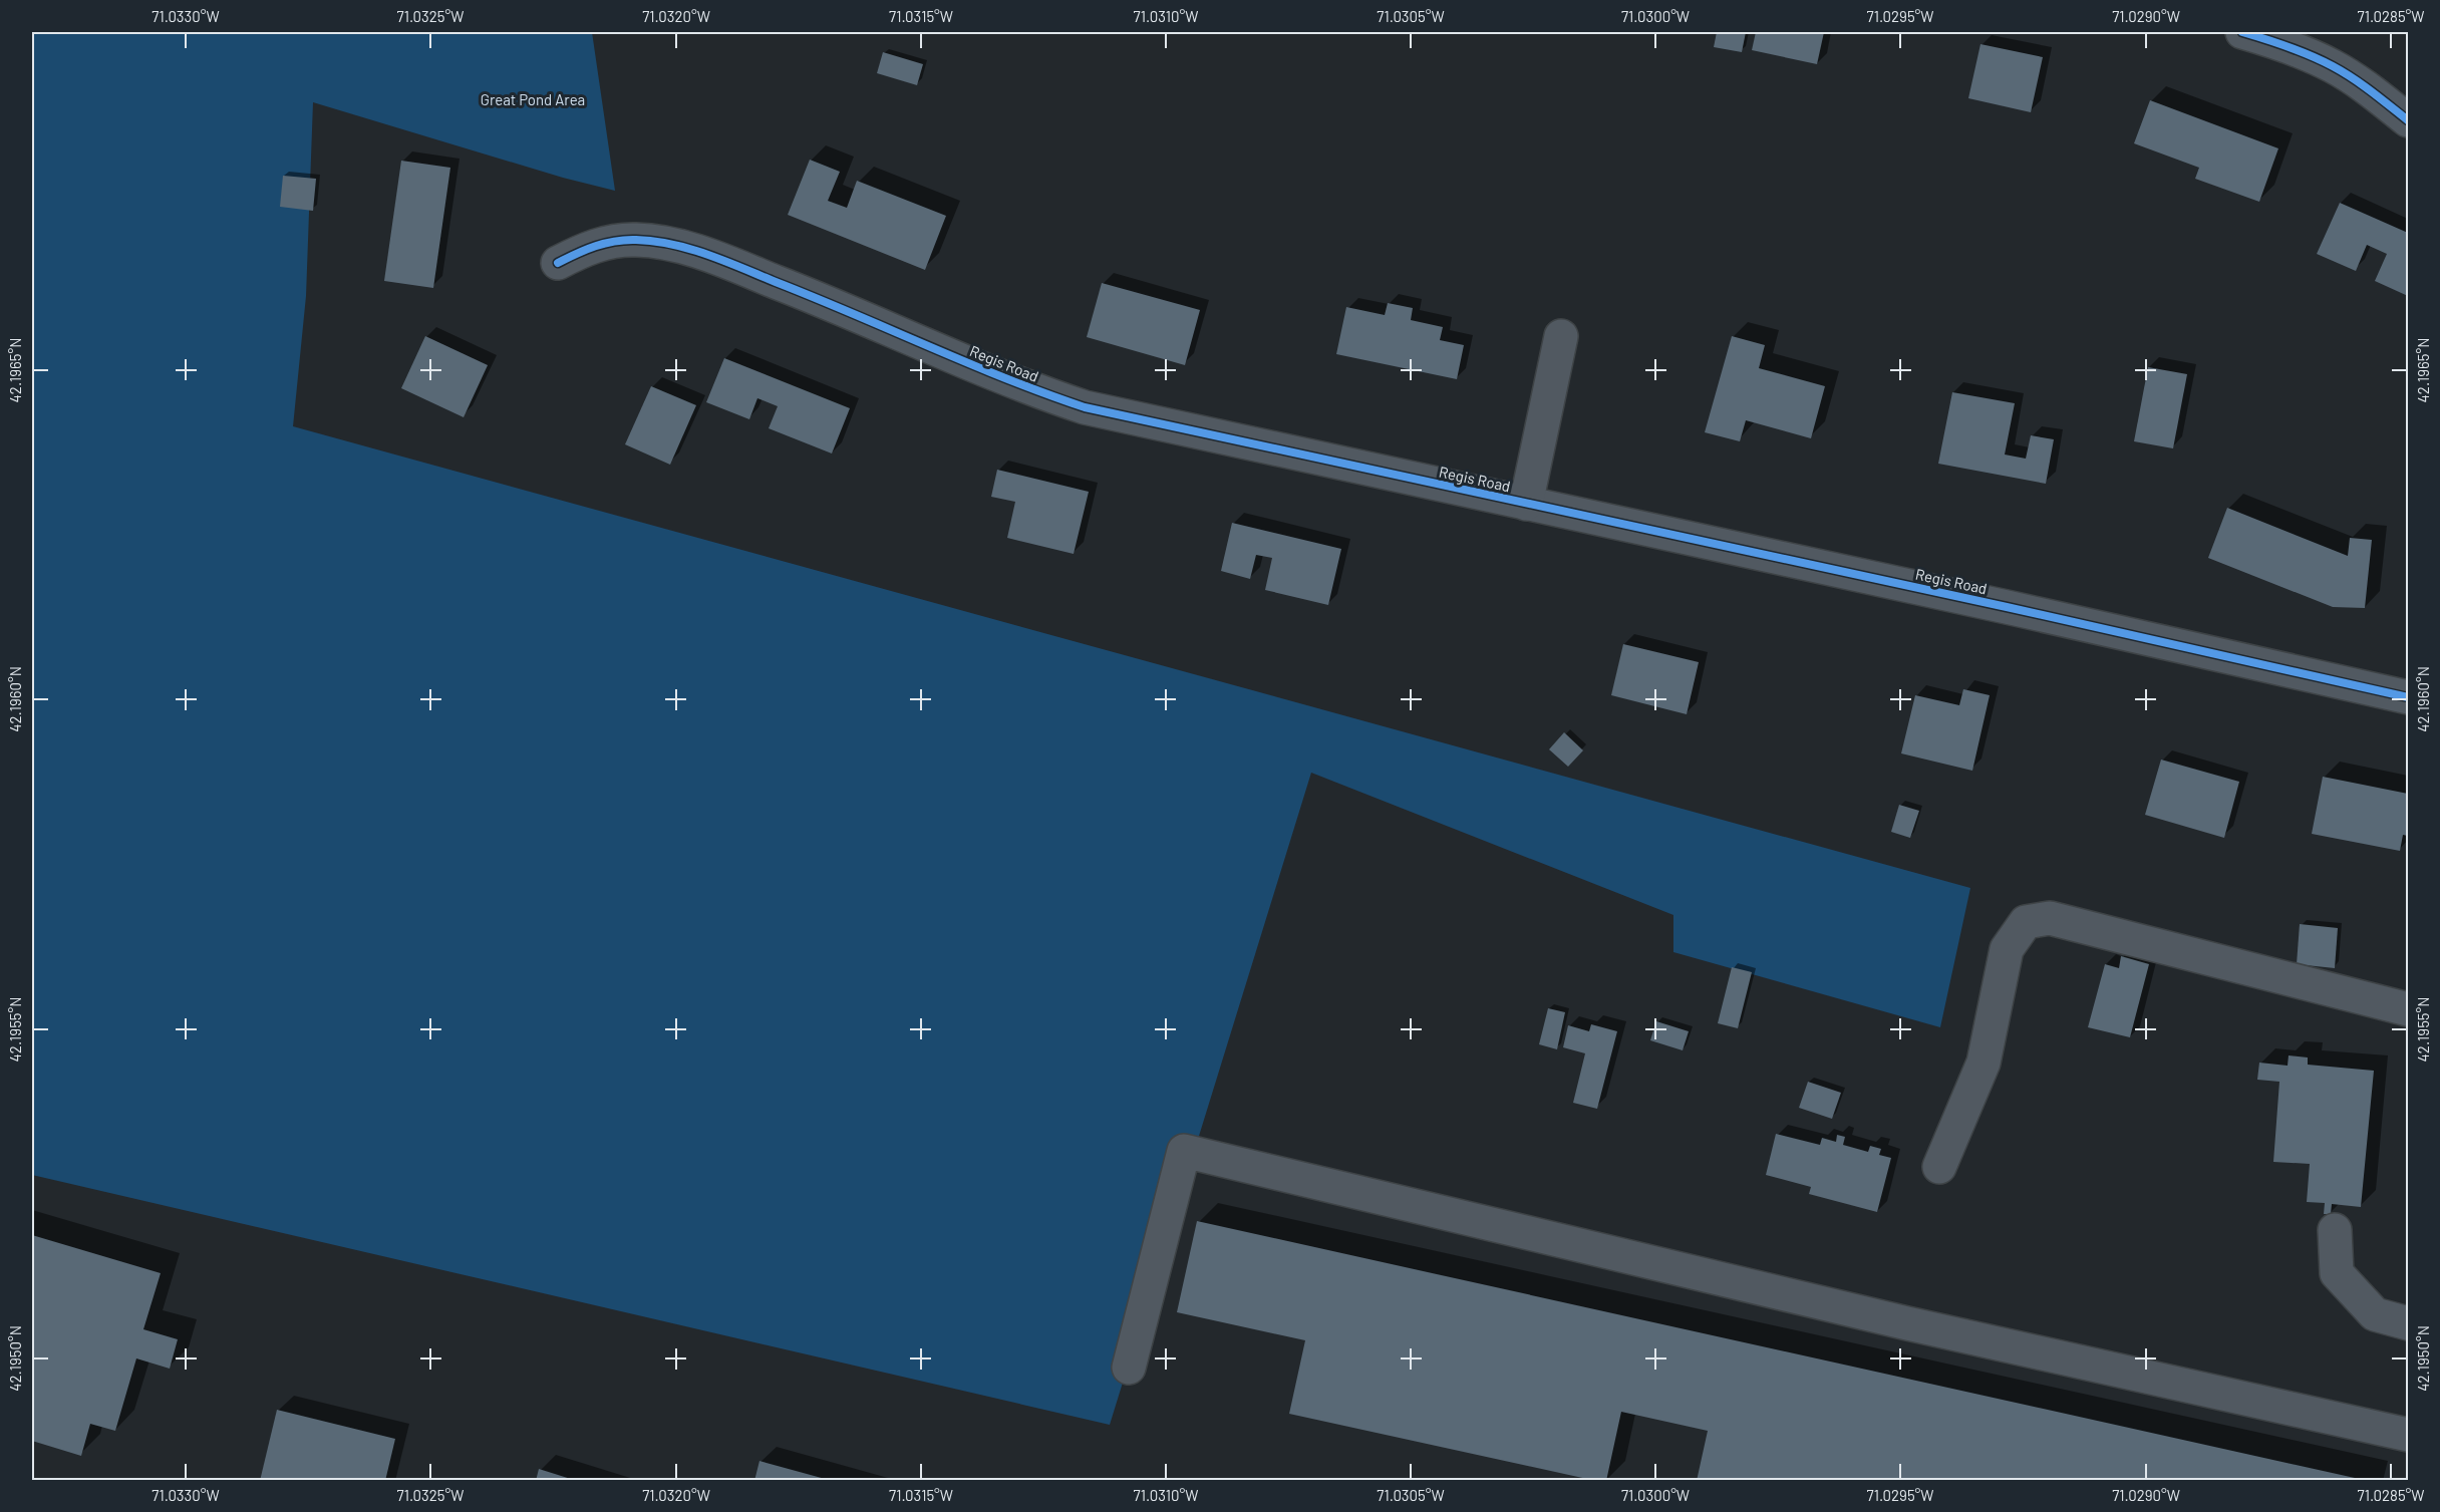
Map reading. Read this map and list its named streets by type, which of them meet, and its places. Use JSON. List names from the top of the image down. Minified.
{"streets":{"street":["Regis Road"]},"parks":["Great Pond Area"],"coordinates":["71.0330°W","71.0325°W","71.0320°W","71.0315°W","71.0310°W","71.0305°W","71.0300°W","71.0295°W","71.0290°W","71.0285°W","42.1965°N","42.1960°N","42.1955°N","42.1950°N"]}
